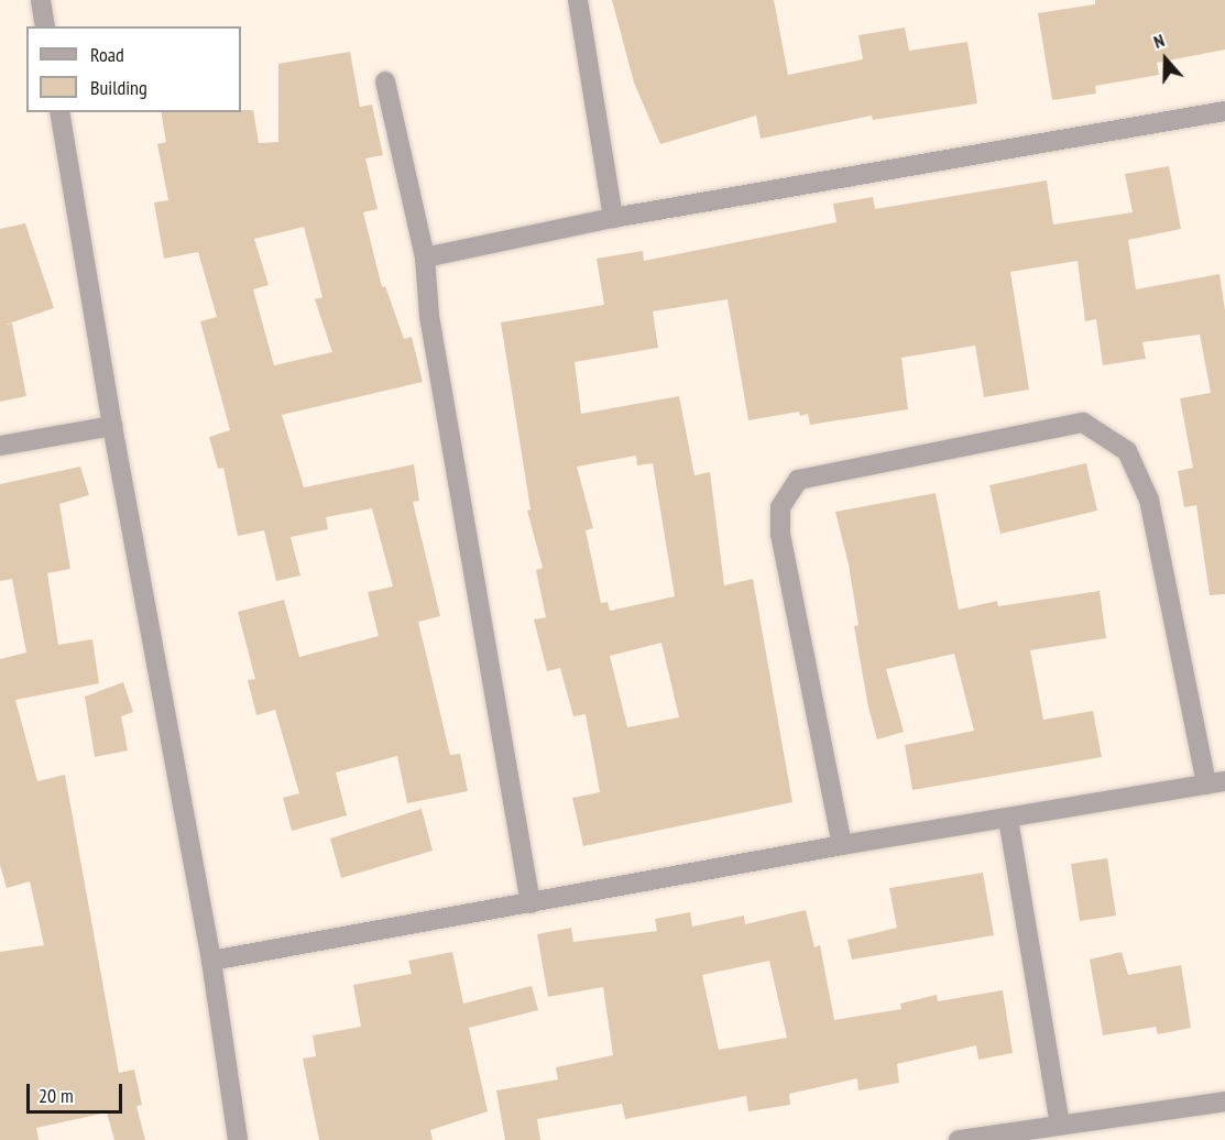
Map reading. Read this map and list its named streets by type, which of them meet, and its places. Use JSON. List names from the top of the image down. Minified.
{"legend":["Road","Building"],"scale_bar":"20 m","north":"top"}
